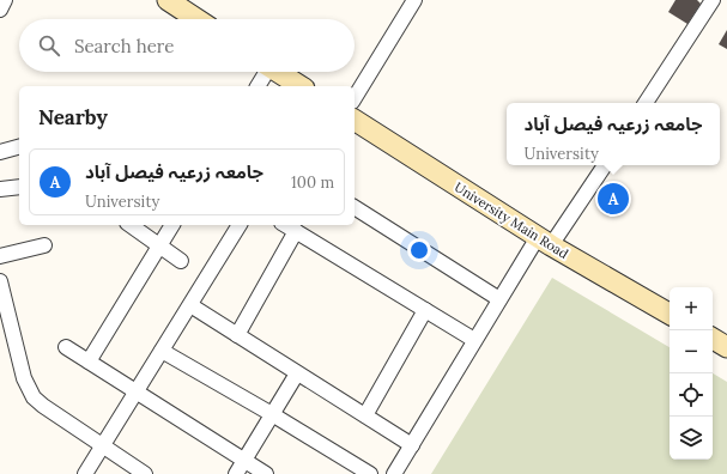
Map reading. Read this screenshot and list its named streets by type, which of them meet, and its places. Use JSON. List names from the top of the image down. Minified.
{"streets":{"street":["University Main Road"]},"page":{"search":"Search here","heading":"Nearby","popup":["جامعہ زرعیہ فیصل آباد","University"],"list":[{"mark":"A","name":"جامعہ زرعیہ فیصل آباد","note":"University","value":"100 m"}],"pins":"A","map_buttons":["+","−"]}}
